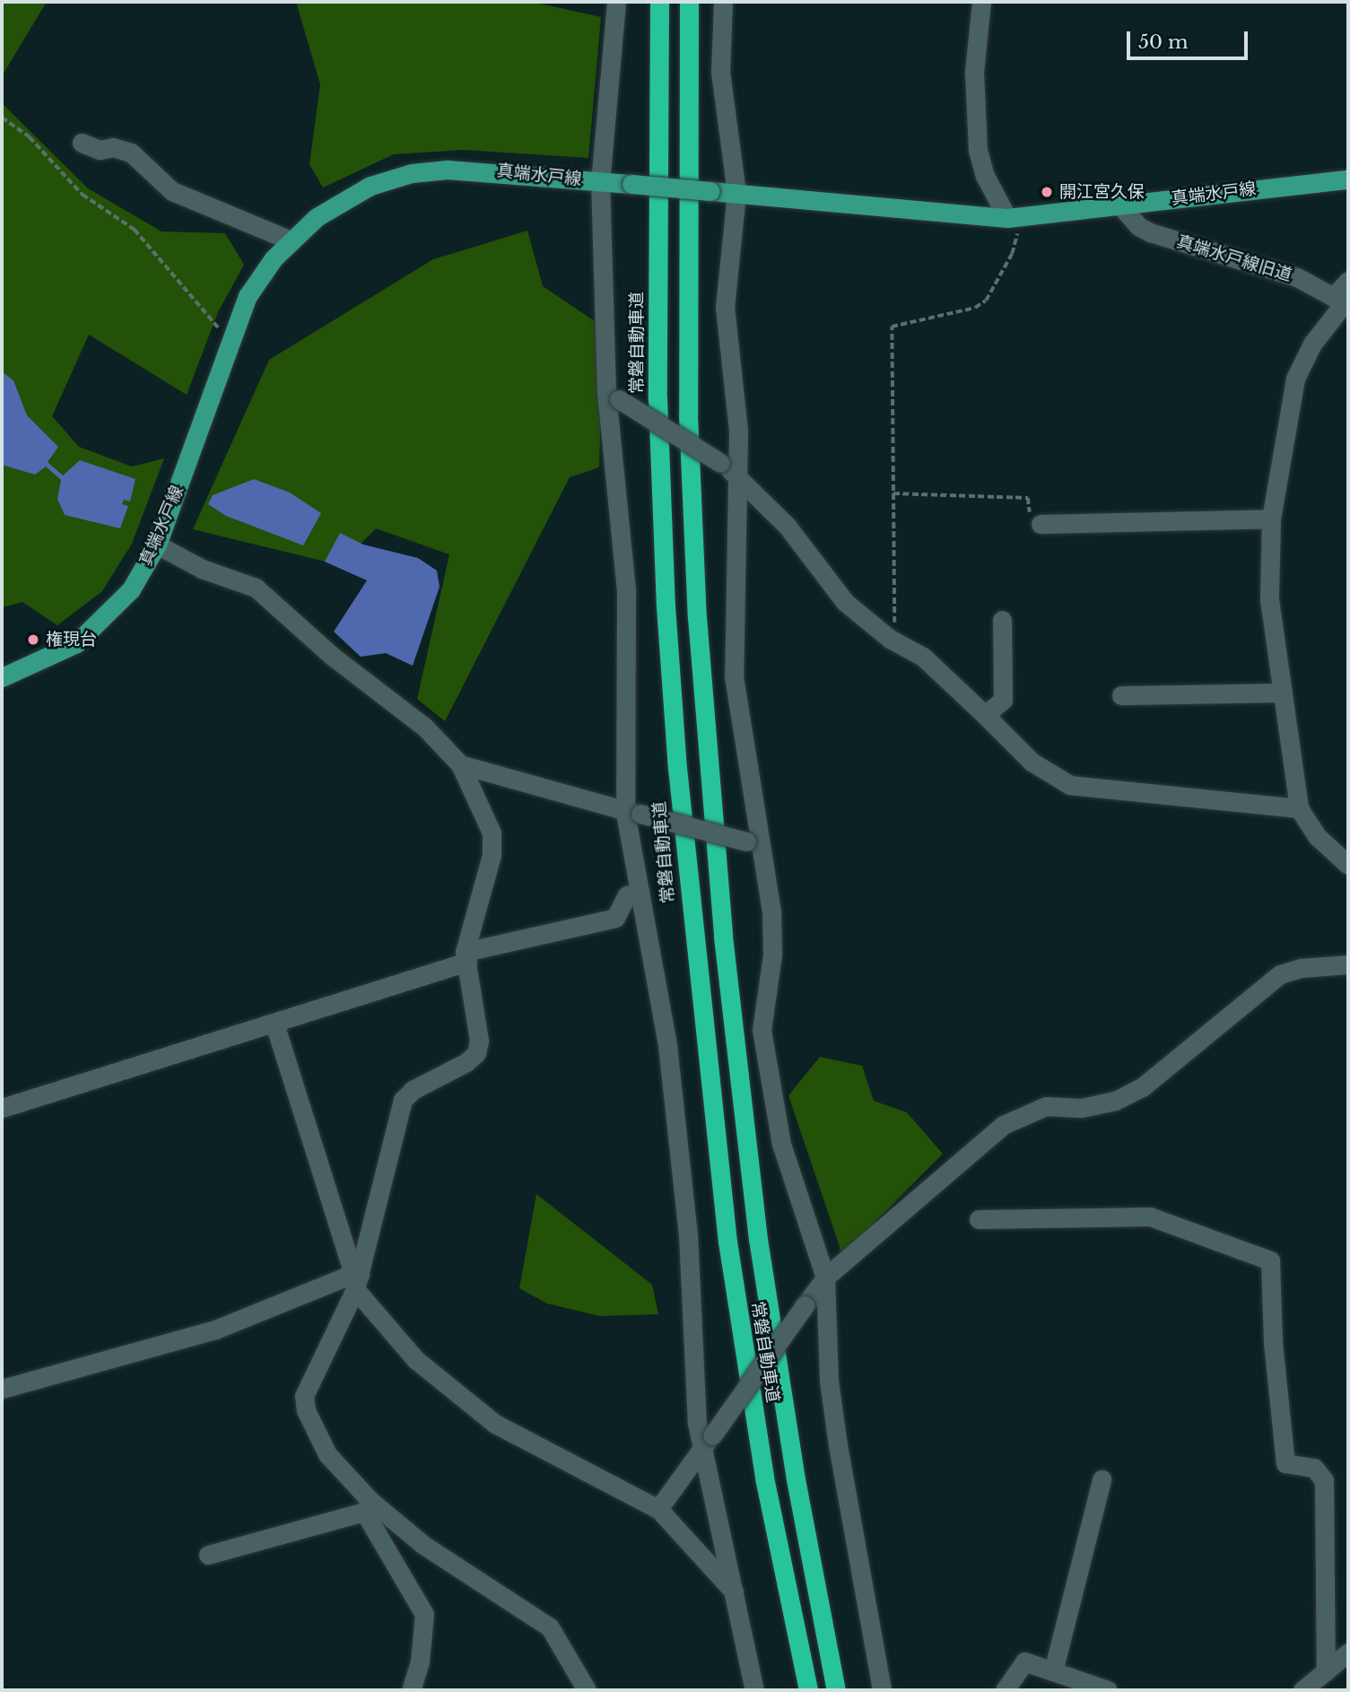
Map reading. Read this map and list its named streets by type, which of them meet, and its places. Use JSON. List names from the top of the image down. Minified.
{"streets":{"highway":["常磐自動車道"],"main road":["真端水戸線"],"street":["真端水戸線旧道"]},"crossings":[["真端水戸線","真端水戸線旧道"]],"places":["開江宮久保","権現台"],"scale_bar":"50 m"}
